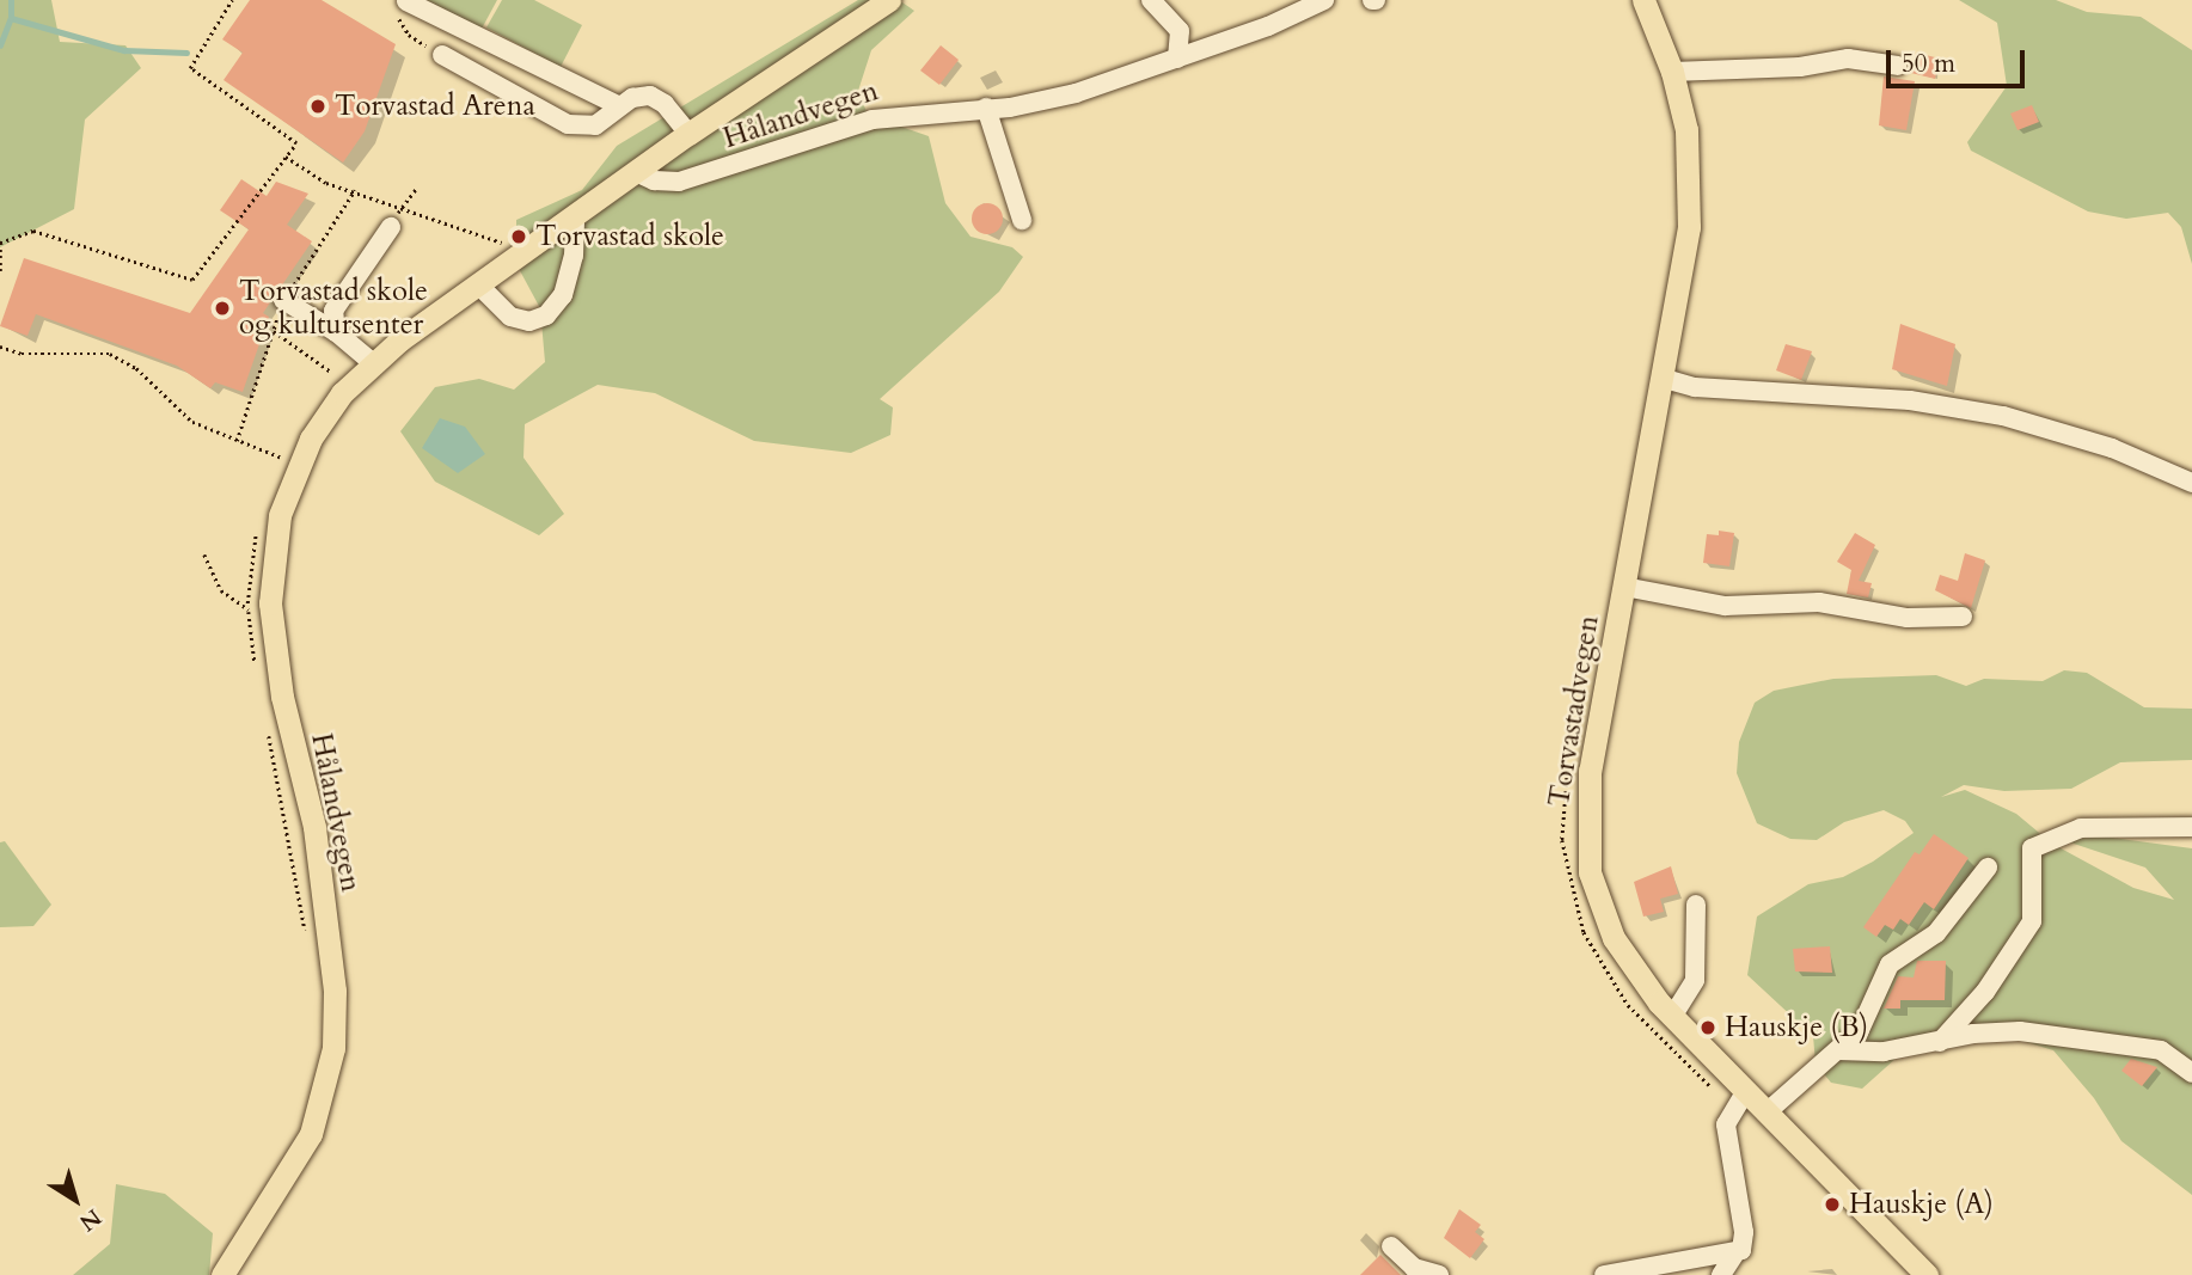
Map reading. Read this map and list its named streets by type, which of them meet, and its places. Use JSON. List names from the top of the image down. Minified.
{"streets":{"main road":["Hålandvegen","Torvastadvegen"]},"places":["Torvastad Arena","Torvastad skole","Torvastad skole og kultursenter","Hauskje (B)","Hauskje (A)"],"scale_bar":"50 m","north":"bottom right"}
